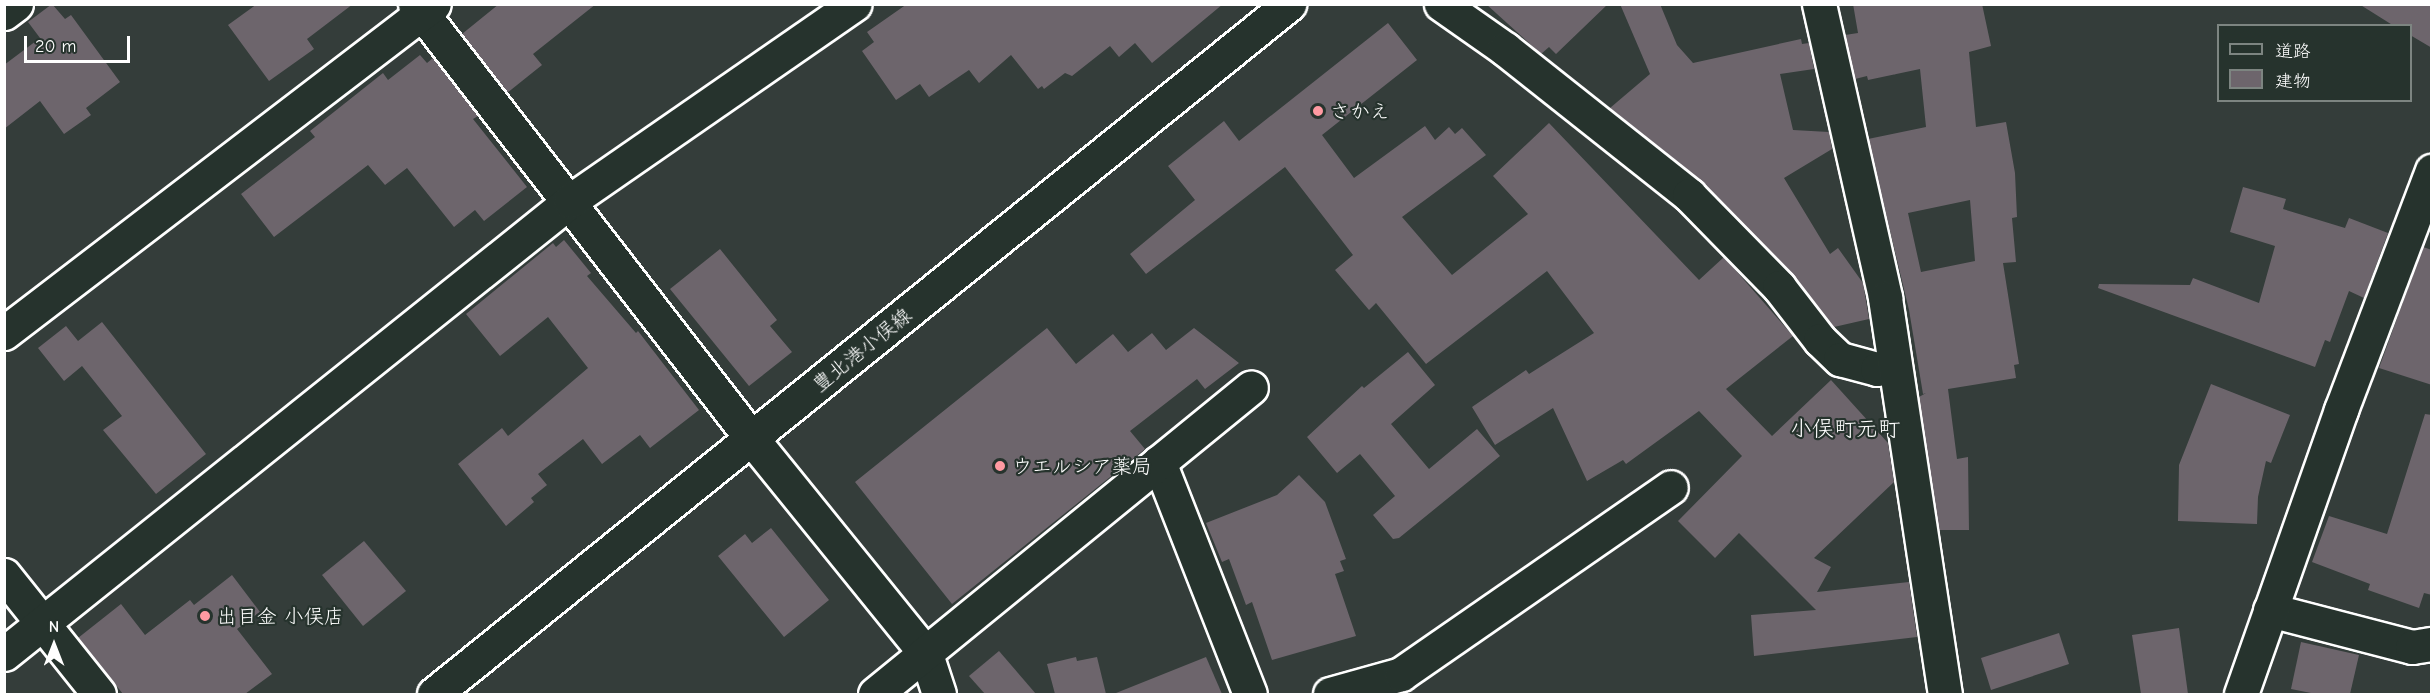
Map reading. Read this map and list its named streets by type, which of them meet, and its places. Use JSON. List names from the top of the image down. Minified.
{"streets":{"street":["豊北港小俣線"]},"districts":["小俣町元町"],"places":["さかえ","ウエルシア薬局","出目金 小俣店"],"legend":["道路","建物"],"scale_bar":"20 m","north":"top"}
